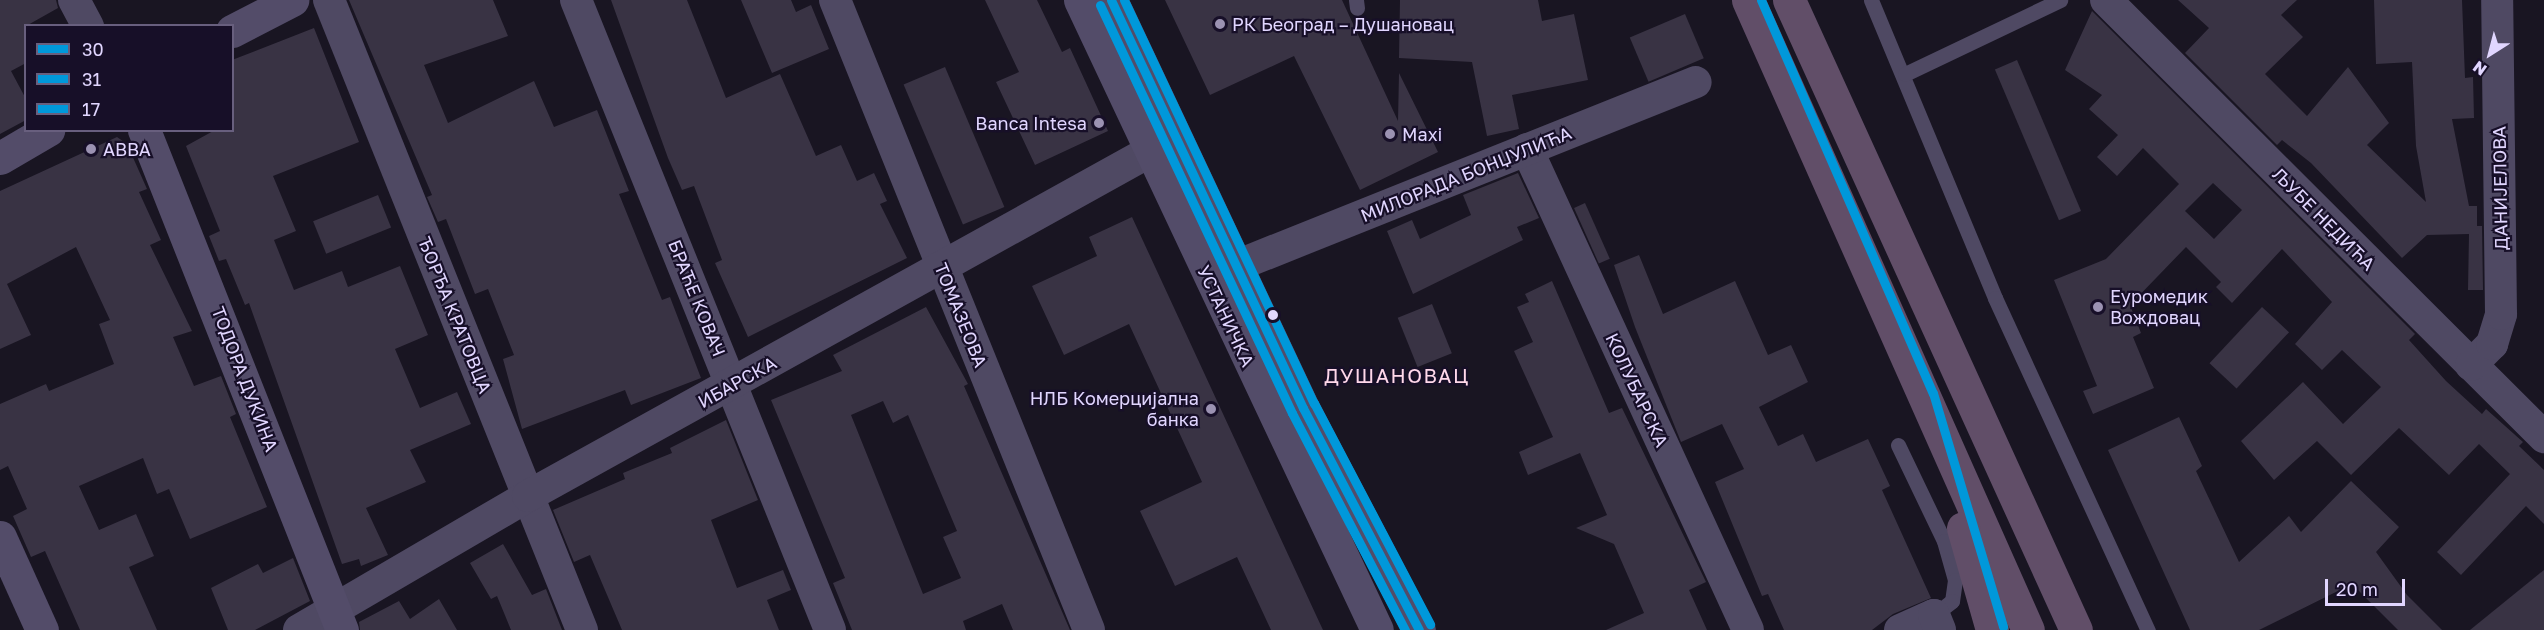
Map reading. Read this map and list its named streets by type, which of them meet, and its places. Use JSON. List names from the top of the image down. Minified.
{"streets":{"main road":["УСТАНИЧКА","ТОДОРА ДУКИНА"],"street":["МИЛОРАДА БОНЏУЛИЋА","ДАНИЈЕЛОВА","ЉУБЕ НЕДИЋА","БРАЋЕ КОВАЧ","ЂОРЂА КРАТОВЦА","ТОМАЗЕОВА","ИБАРСКА","КОЛУБАРСКА"]},"crossings":[["МИЛОРАДА БОНЏУЛИЋА","УСТАНИЧКА"],["МИЛОРАДА БОНЏУЛИЋА","КОЛУБАРСКА"],["ДАНИЈЕЛОВА","ЉУБЕ НЕДИЋА"],["БРАЋЕ КОВАЧ","ИБАРСКА"],["ЂОРЂА КРАТОВЦА","ИБАРСКА"],["ТОМАЗЕОВА","ИБАРСКА"],["УСТАНИЧКА","ИБАРСКА"],["ТОДОРА ДУКИНА","ИБАРСКА"]],"districts":["ДУШАНОВАЦ"],"places":["РК Београд – Душановац","Banca Intesa","Maxi","ABBA","Еуромедик Вождовац","НЛБ Комерцијална банка"],"lines":["transit line 30","transit line 17","transit line 31"],"legend":["30","31","17"],"scale_bar":"20 m","north":"bottom left"}
